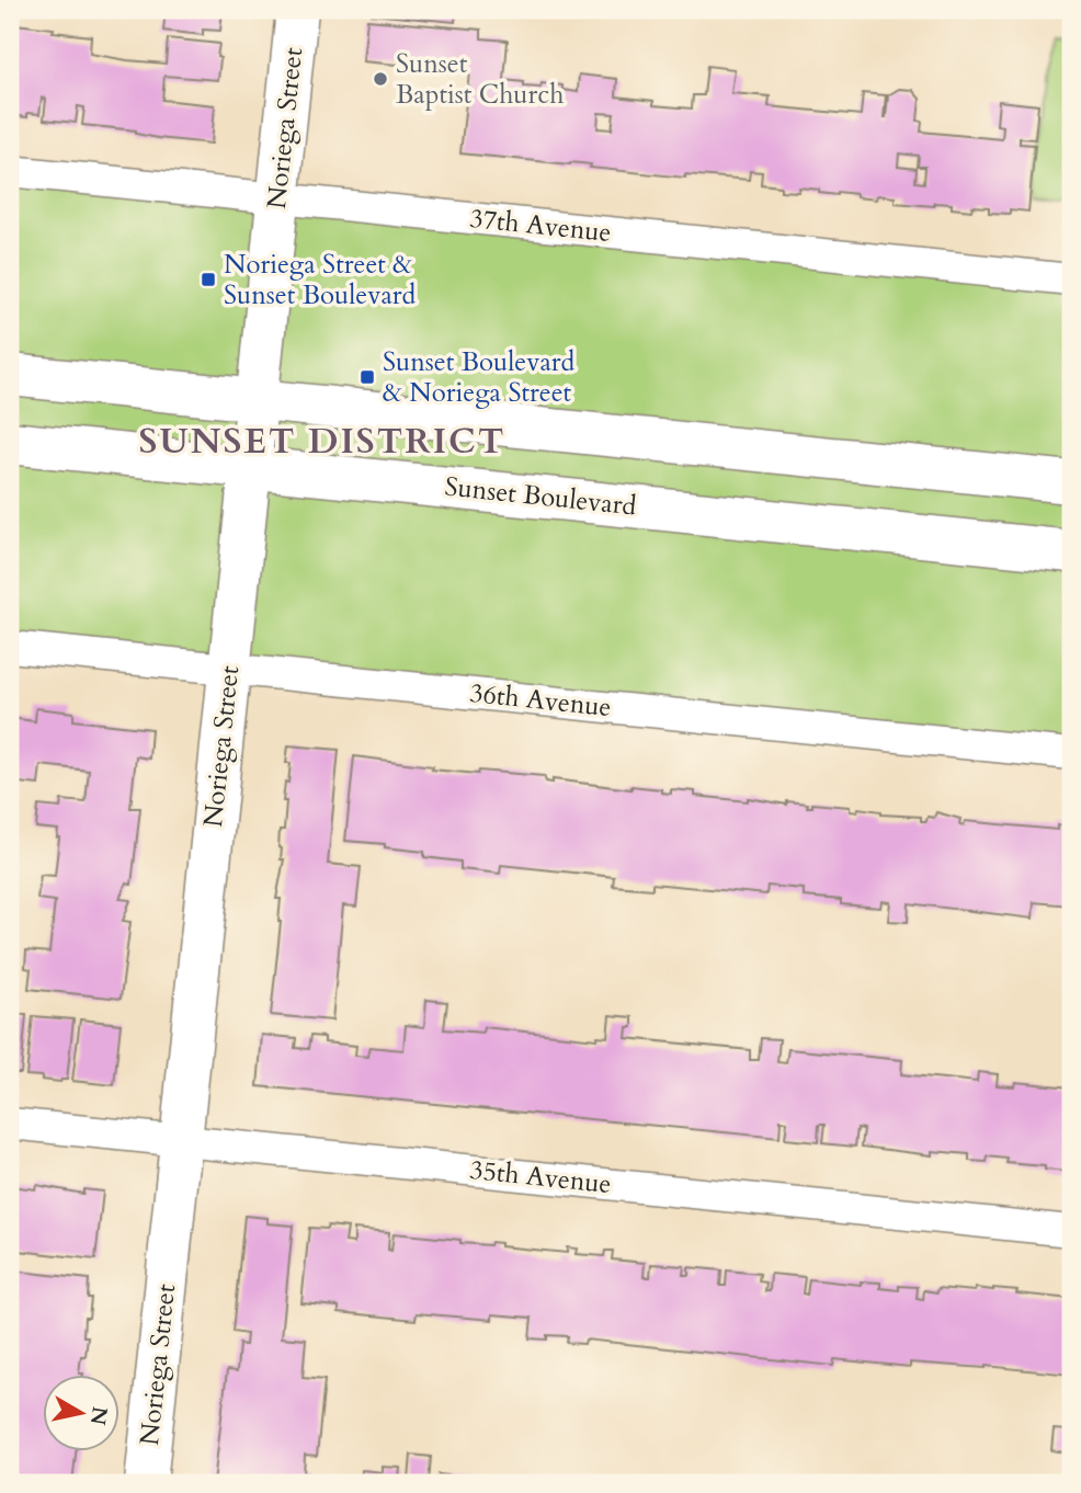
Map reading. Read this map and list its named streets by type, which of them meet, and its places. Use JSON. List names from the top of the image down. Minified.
{"streets":{"main road":["Noriega Street","Sunset Boulevard"],"street":["37th Avenue","36th Avenue","35th Avenue"]},"crossings":[["Noriega Street","37th Avenue"],["Noriega Street","Sunset Boulevard"],["Noriega Street","36th Avenue"],["Noriega Street","35th Avenue"]],"districts":["SUNSET DISTRICT"],"places":{"other":["Sunset Baptist Church"],"transit":["Noriega Street & Sunset Boulevard","Sunset Boulevard & Noriega Street"]},"north":"right"}
